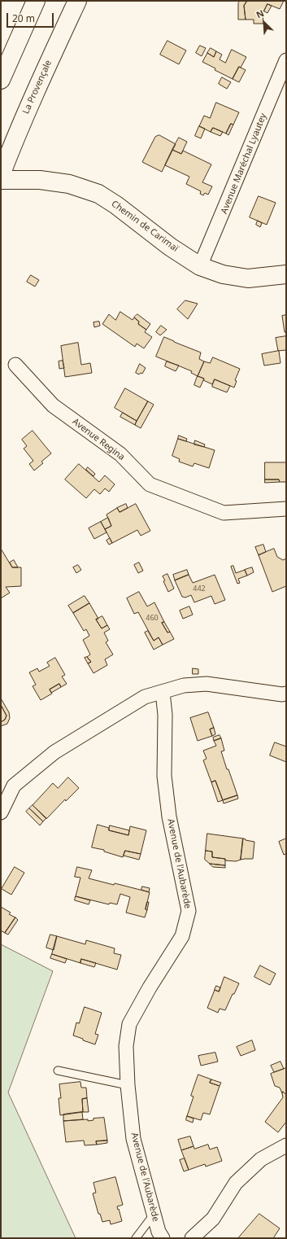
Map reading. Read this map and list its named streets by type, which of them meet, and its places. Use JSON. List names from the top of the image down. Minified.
{"streets":{"main road":["La Provençale","Chemin de Carimaï"],"street":["Avenue Maréchal Lyautey","Avenue Regina","Avenue de l'Aubarède"]},"crossings":[["Avenue Maréchal Lyautey","Chemin de Carimaï"]],"house_numbers":["442","460"],"scale_bar":"20 m","north":"top left"}
